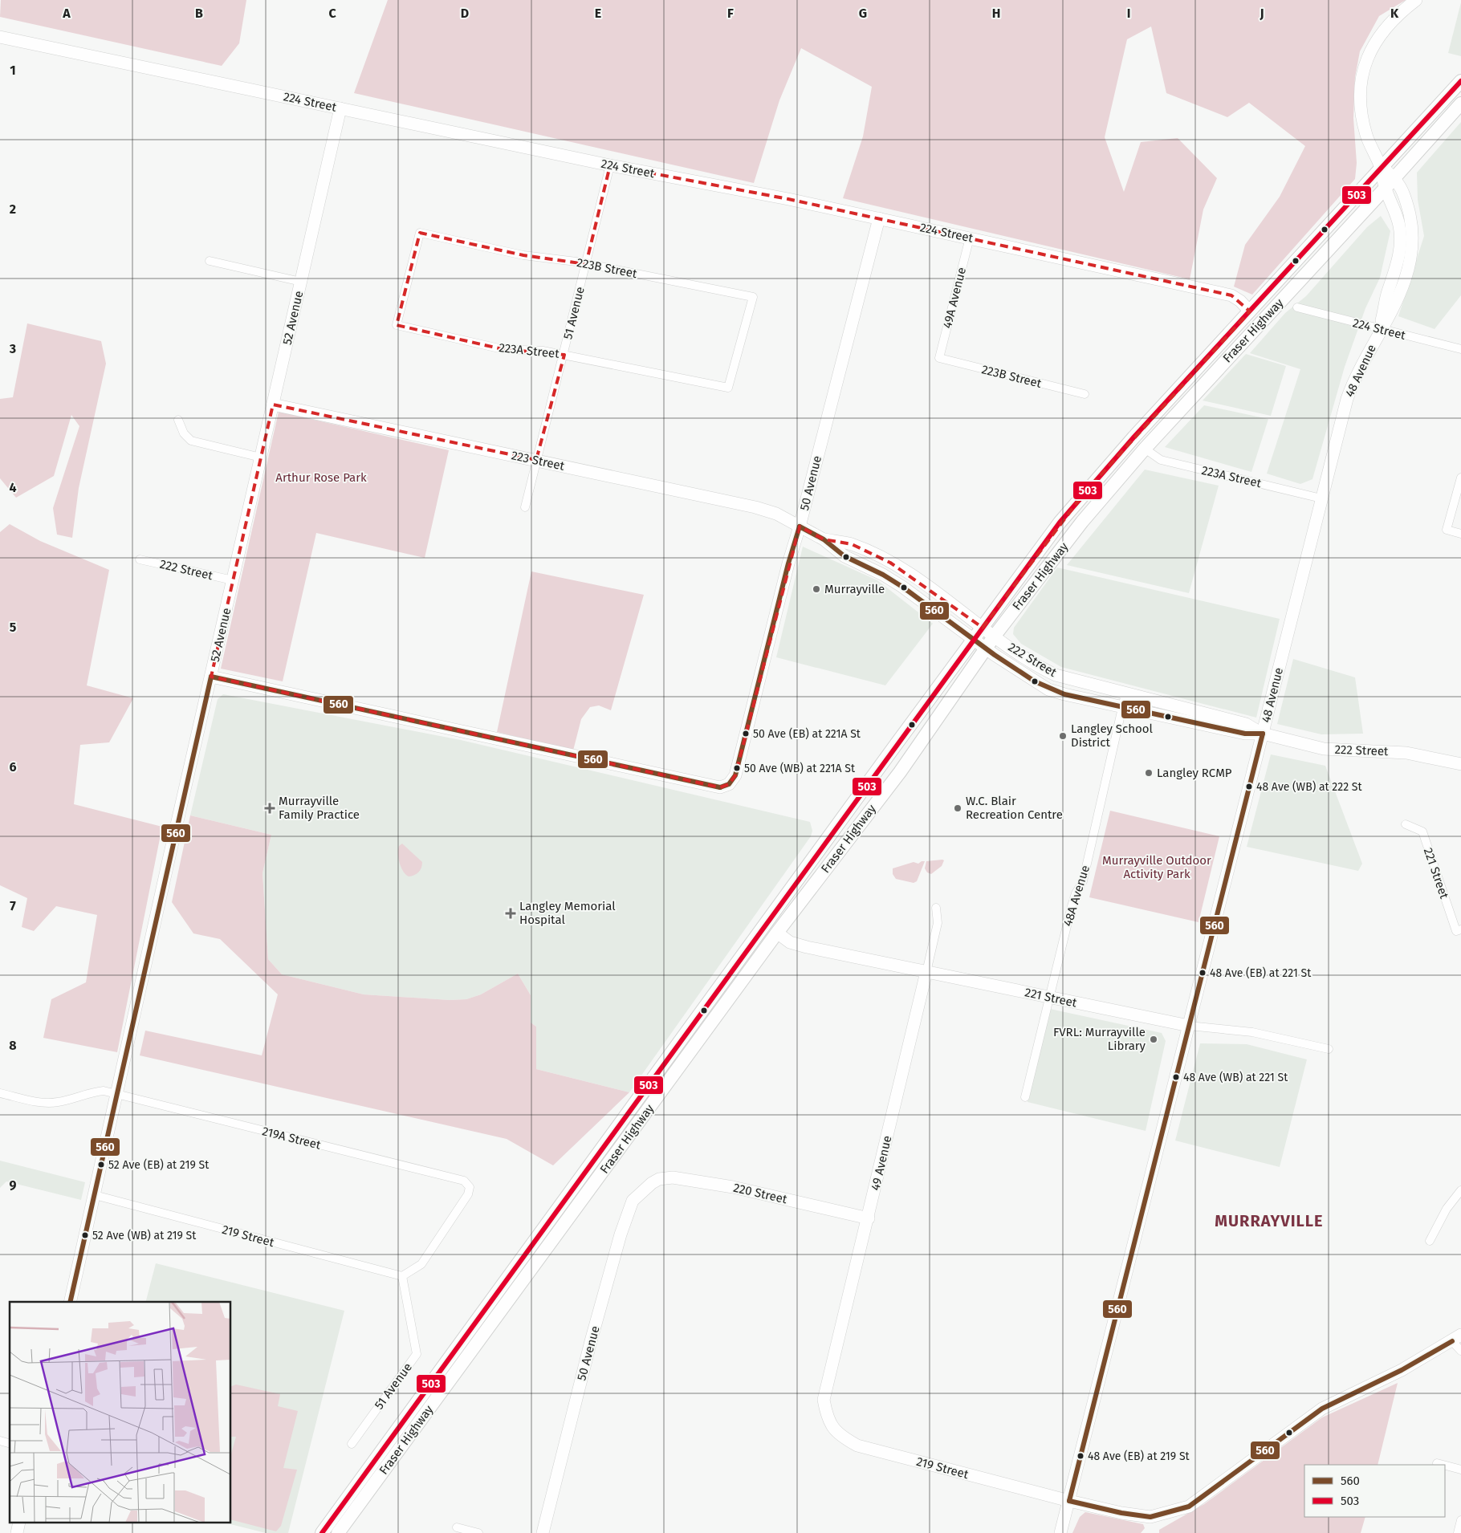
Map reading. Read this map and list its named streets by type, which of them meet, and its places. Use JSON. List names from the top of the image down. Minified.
{"streets":{"main road":["Fraser Highway"],"street":["224 Street","223B Street","49A Avenue","51 Avenue","52 Avenue","223A Street","48 Avenue","223 Street","50 Avenue","222 Street","221 Street","48A Avenue","219A Street","49 Avenue","220 Street","219 Street"]},"crossings":[["224 Street","49A Avenue"],["224 Street","51 Avenue"],["224 Street","52 Avenue"],["224 Street","Fraser Highway"],["224 Street","48 Avenue"],["224 Street","50 Avenue"],["223B Street","49A Avenue"],["223B Street","51 Avenue"],["223B Street","223A Street"],["51 Avenue","223A Street"],["51 Avenue","223 Street"],["51 Avenue","219A Street"],["51 Avenue","219 Street"],["52 Avenue","223 Street"],["52 Avenue","50 Avenue"],["52 Avenue","222 Street"],["52 Avenue","219A Street"],["52 Avenue","219 Street"],["Fraser Highway","223A Street"],["Fraser Highway","48 Avenue"],["Fraser Highway","222 Street"],["Fraser Highway","221 Street"],["223A Street","48 Avenue"],["48 Avenue","222 Street"],["48 Avenue","221 Street"],["48 Avenue","219 Street"],["223 Street","50 Avenue"],["223 Street","222 Street"],["50 Avenue","222 Street"],["50 Avenue","220 Street"],["222 Street","48A Avenue"],["221 Street","48A Avenue"],["221 Street","49 Avenue"],["219A Street","219 Street"],["49 Avenue","220 Street"],["49 Avenue","219 Street"]],"districts":["MURRAYVILLE"],"parks":["Arthur Rose Park","Murrayville Outdoor Activity Park"],"places":{"other":["Murrayville","50 Ave (EB) at 221A St","Langley School District","50 Ave (WB) at 221A St","Langley RCMP","48 Ave (WB) at 222 St","W.C. Blair Recreation Centre","48 Ave (EB) at 221 St","FVRL: Murrayville Library","48 Ave (WB) at 221 St","52 Ave (EB) at 219 St","52 Ave (WB) at 219 St","48 Ave (EB) at 219 St"],"health":["Murrayville Family Practice","Langley Memorial Hospital"]},"lines":["transit line 503","transit line 560"],"legend":["560","503"],"grid":{"columns":["A","B","C","D","E","F","G","H","I","J","K"],"rows":["1","2","3","4","5","6","7","8","9"]}}
